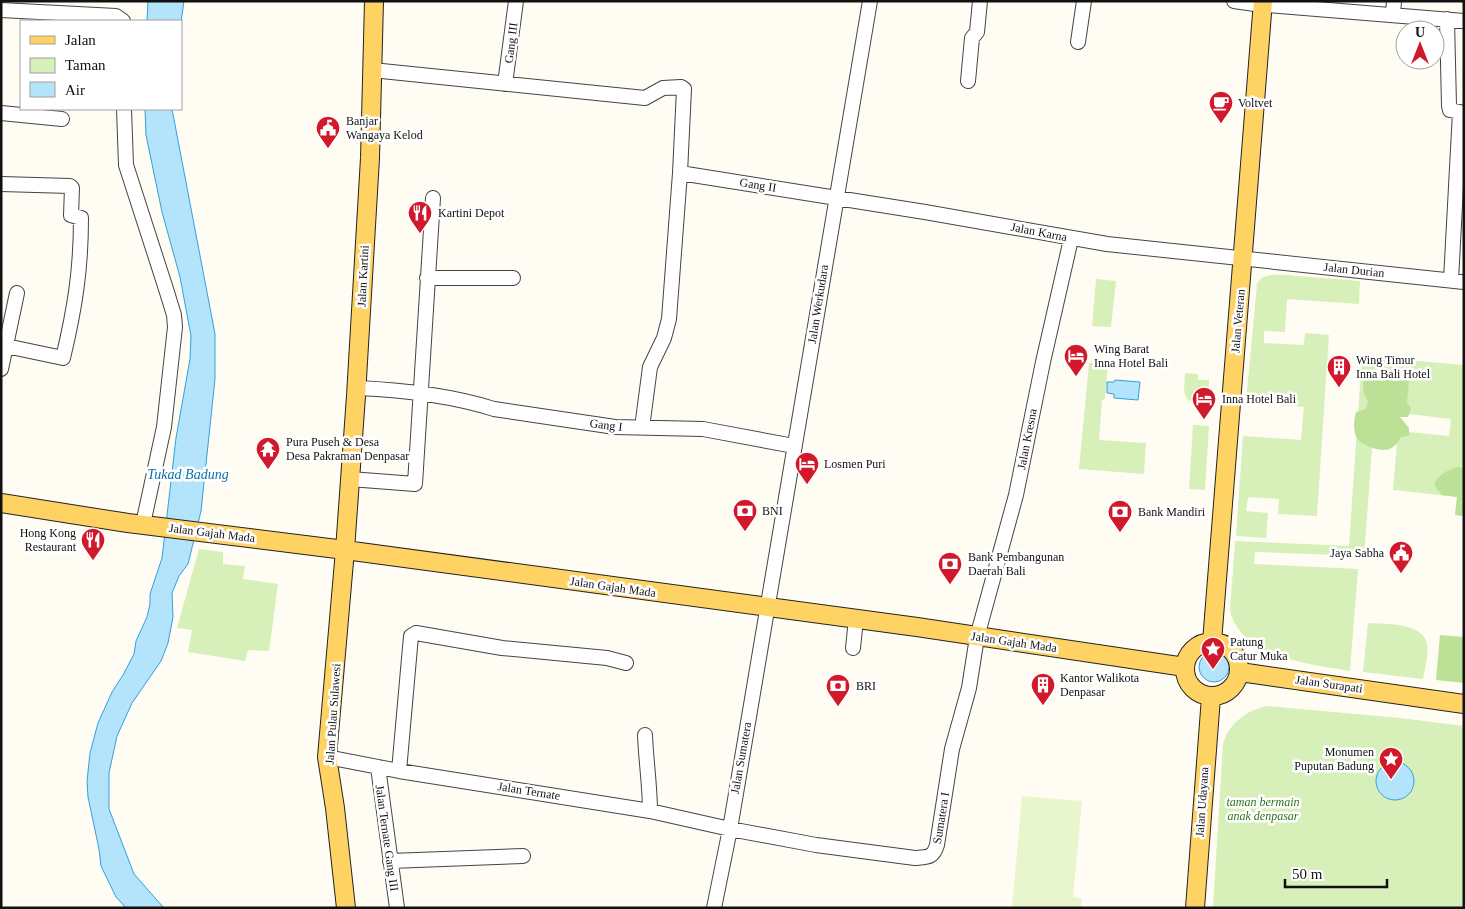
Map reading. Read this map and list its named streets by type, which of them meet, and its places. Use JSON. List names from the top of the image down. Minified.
{"streets":{"main road":["Jalan Kartini","Jalan Veteran","Jalan Gajah Mada","Jalan Surapati","Jalan Pulau Sulawesi","Jalan Udayana"],"street":["Gang III","Gang II","Jalan Karna","Jalan Durian","Jalan Werkudara","Gang I","Jalan Kresna","Jalan Sumatera","Jalan Ternate","Sumatera I","Jalan Ternate Gang III"]},"crossings":[["Gang II","Jalan Karna"],["Gang II","Jalan Werkudara"],["Jalan Karna","Jalan Durian"],["Jalan Karna","Jalan Werkudara"],["Jalan Karna","Jalan Veteran"],["Jalan Karna","Jalan Kresna"],["Jalan Durian","Jalan Veteran"],["Jalan Kartini","Gang I"],["Jalan Kartini","Jalan Gajah Mada"],["Jalan Kartini","Jalan Pulau Sulawesi"],["Jalan Werkudara","Gang I"],["Jalan Werkudara","Jalan Gajah Mada"],["Jalan Werkudara","Jalan Sumatera"],["Jalan Veteran","Jalan Gajah Mada"],["Jalan Veteran","Jalan Surapati"],["Jalan Veteran","Jalan Udayana"],["Jalan Kresna","Jalan Gajah Mada"],["Jalan Kresna","Sumatera I"],["Jalan Gajah Mada","Jalan Surapati"],["Jalan Gajah Mada","Jalan Pulau Sulawesi"],["Jalan Gajah Mada","Jalan Sumatera"],["Jalan Gajah Mada","Jalan Udayana"],["Jalan Gajah Mada","Sumatera I"],["Jalan Surapati","Jalan Udayana"],["Jalan Pulau Sulawesi","Jalan Ternate"],["Jalan Sumatera","Jalan Ternate"],["Jalan Sumatera","Sumatera I"],["Jalan Ternate","Sumatera I"],["Jalan Ternate","Jalan Ternate Gang III"]],"water":["Tukad Badung"],"parks":["taman bermain anak denpasar"],"places":{"cafe":["Voltvet"],"public building":["Banjar Wangaya Kelod","Jaya Sabha"],"restaurant":["Kartini Depot","Hong Kong Restaurant"],"hotel":["Wing Barat Inna Hotel Bali","Inna Hotel Bali","Losmen Puri"],"building":["Wing Timur Inna Bali Hotel","Kantor Walikota Denpasar"],"temple":["Pura Puseh & Desa Desa Pakraman Denpasar"],"bank":["BNI","Bank Mandiri","Bank Pembangunan Daerah Bali","BRI"],"place":["Patung Catur Muka","Monumen Puputan Badung"]},"legend":["Jalan","Taman","Air"],"scale_bar":"50 m","north":"top"}
